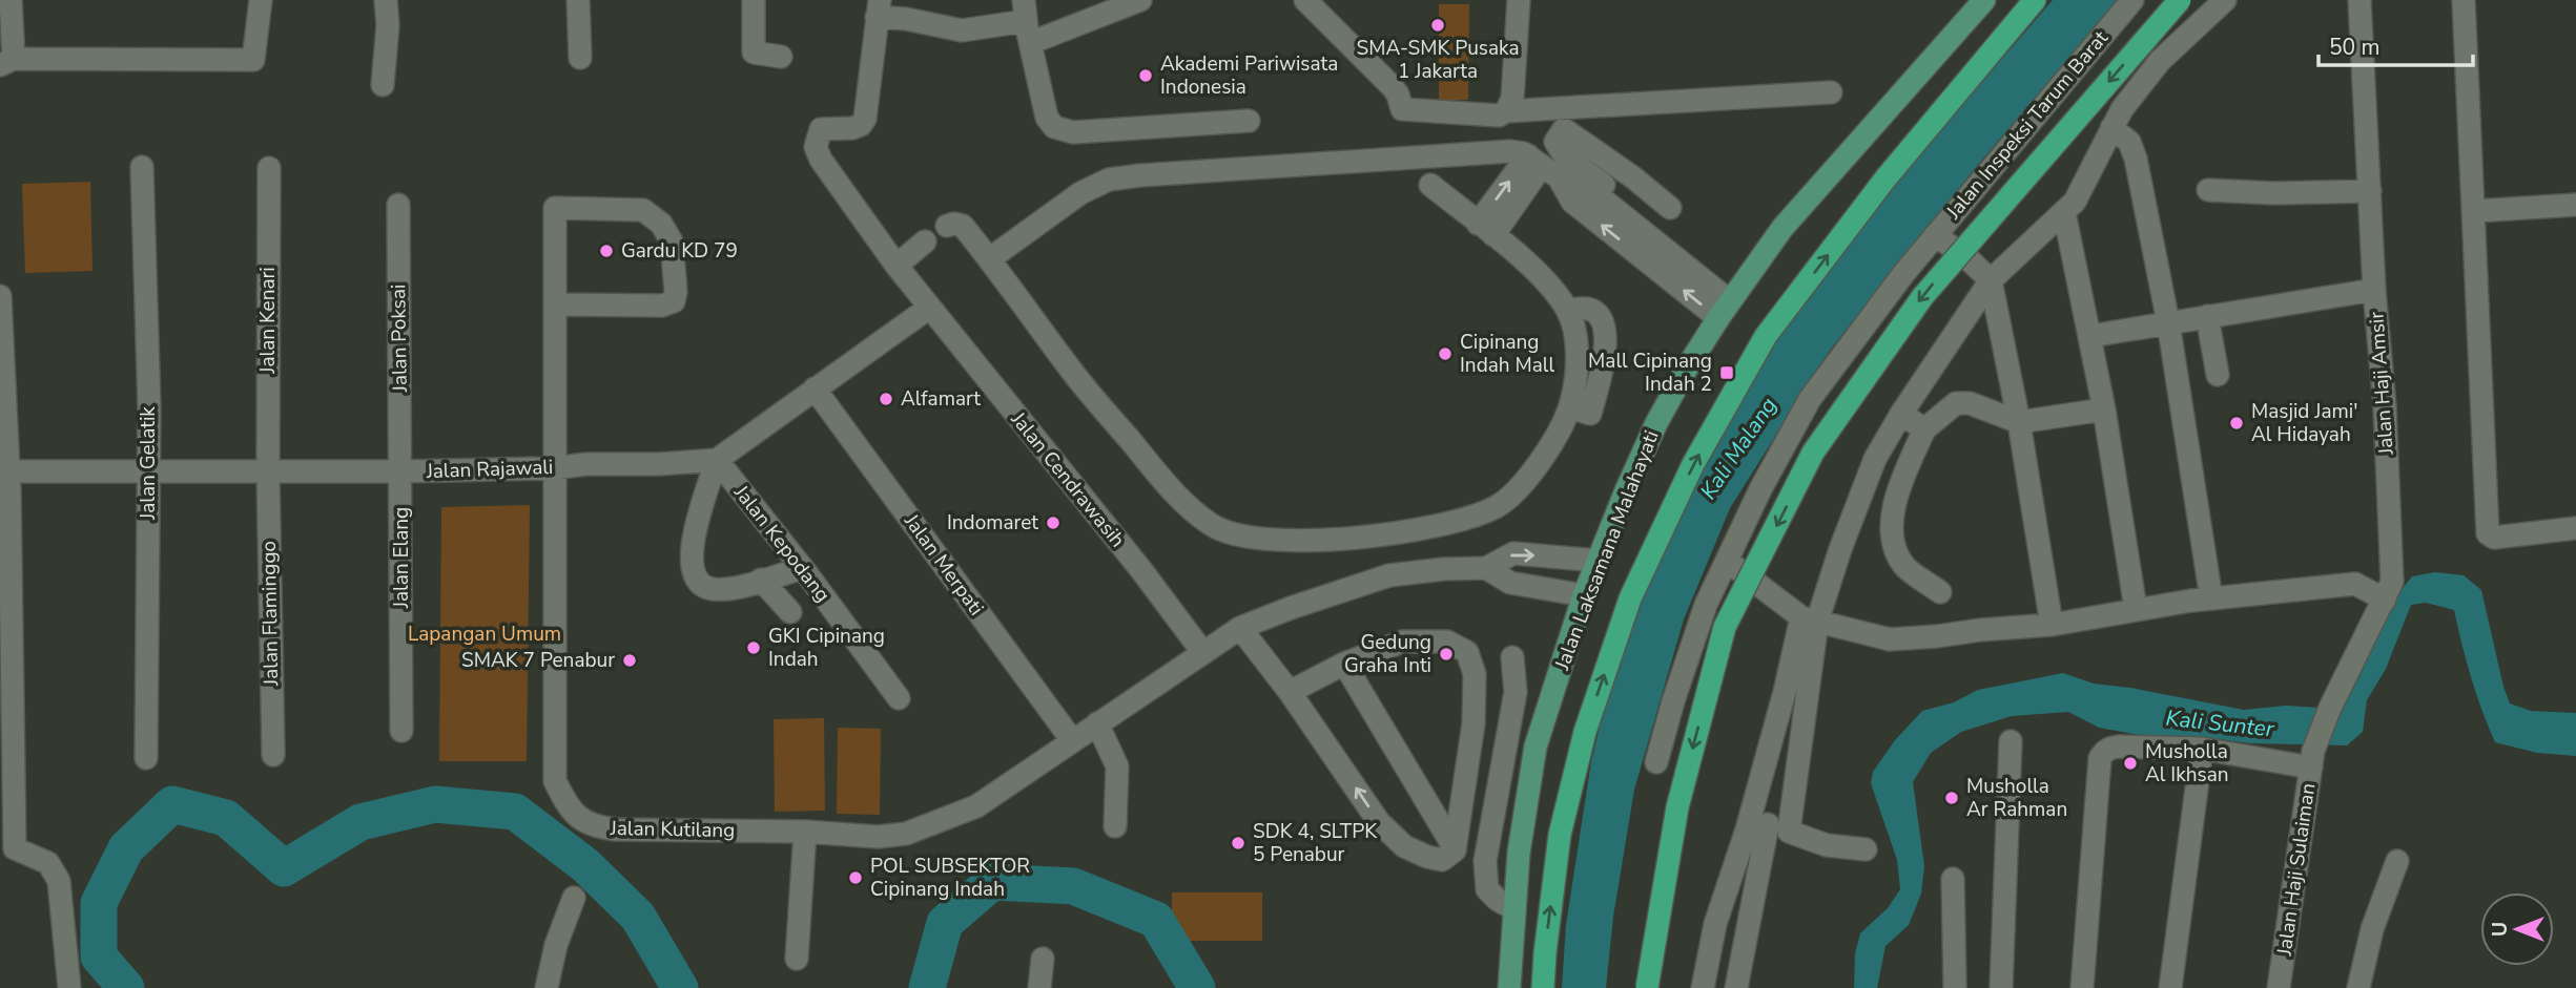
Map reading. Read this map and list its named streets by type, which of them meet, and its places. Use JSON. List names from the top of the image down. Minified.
{"streets":{"main road":["Jalan Laksamana Malahayati"],"street":["Jalan Inspeksi Tarum Barat","Jalan Kenari","Jalan Poksai","Jalan Haji Amsir","Jalan Gelatik","Jalan Rajawali","Jalan Cendrawasih","Jalan Kepodang","Jalan Elang","Jalan Merpati","Jalan Flaminggo","Jalan Kutilang","Jalan Haji Sulaiman"]},"crossings":[["Jalan Kenari","Jalan Rajawali"],["Jalan Kenari","Jalan Flaminggo"],["Jalan Poksai","Jalan Rajawali"],["Jalan Poksai","Jalan Elang"],["Jalan Haji Amsir","Jalan Haji Sulaiman"],["Jalan Gelatik","Jalan Rajawali"],["Jalan Rajawali","Jalan Kepodang"],["Jalan Rajawali","Jalan Elang"],["Jalan Rajawali","Jalan Flaminggo"],["Jalan Rajawali","Jalan Kutilang"],["Jalan Cendrawasih","Jalan Kutilang"],["Jalan Merpati","Jalan Kutilang"]],"water":["Kali Malang","Kali Sunter"],"parks":["Lapangan Umum"],"places":{"other":["SMA-SMK Pusaka 1 Jakarta","Akademi Pariwisata Indonesia","Gardu KD 79","Cipinang Indah Mall","Alfamart","Masjid Jami' Al Hidayah","Indomaret","GKI Cipinang Indah","Gedung Graha Inti","SMAK 7 Penabur","Musholla Al Ikhsan","Musholla Ar Rahman","SDK 4, SLTPK 5 Penabur","POL SUBSEKTOR Cipinang Indah"],"transit":["Mall Cipinang Indah 2"]},"scale_bar":"50 m","north":"left"}
